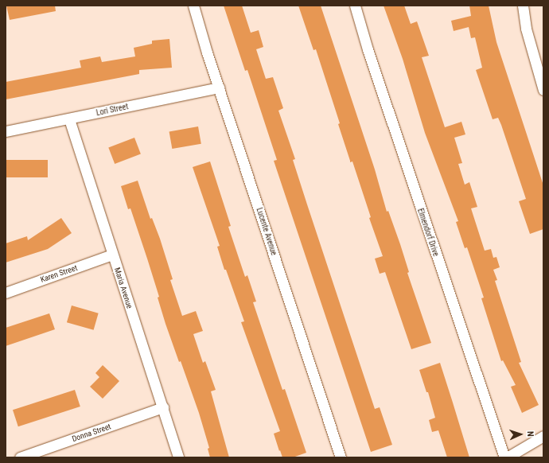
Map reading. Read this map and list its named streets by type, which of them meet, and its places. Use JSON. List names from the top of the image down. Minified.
{"streets":{"street":["Lori Street","Lucente Avenue","Elmendorf Drive","Karen Street","Maria Avenue","Donna Street"]},"crossings":[["Lori Street","Lucente Avenue"],["Lori Street","Maria Avenue"],["Karen Street","Maria Avenue"],["Maria Avenue","Donna Street"]],"north":"right"}
